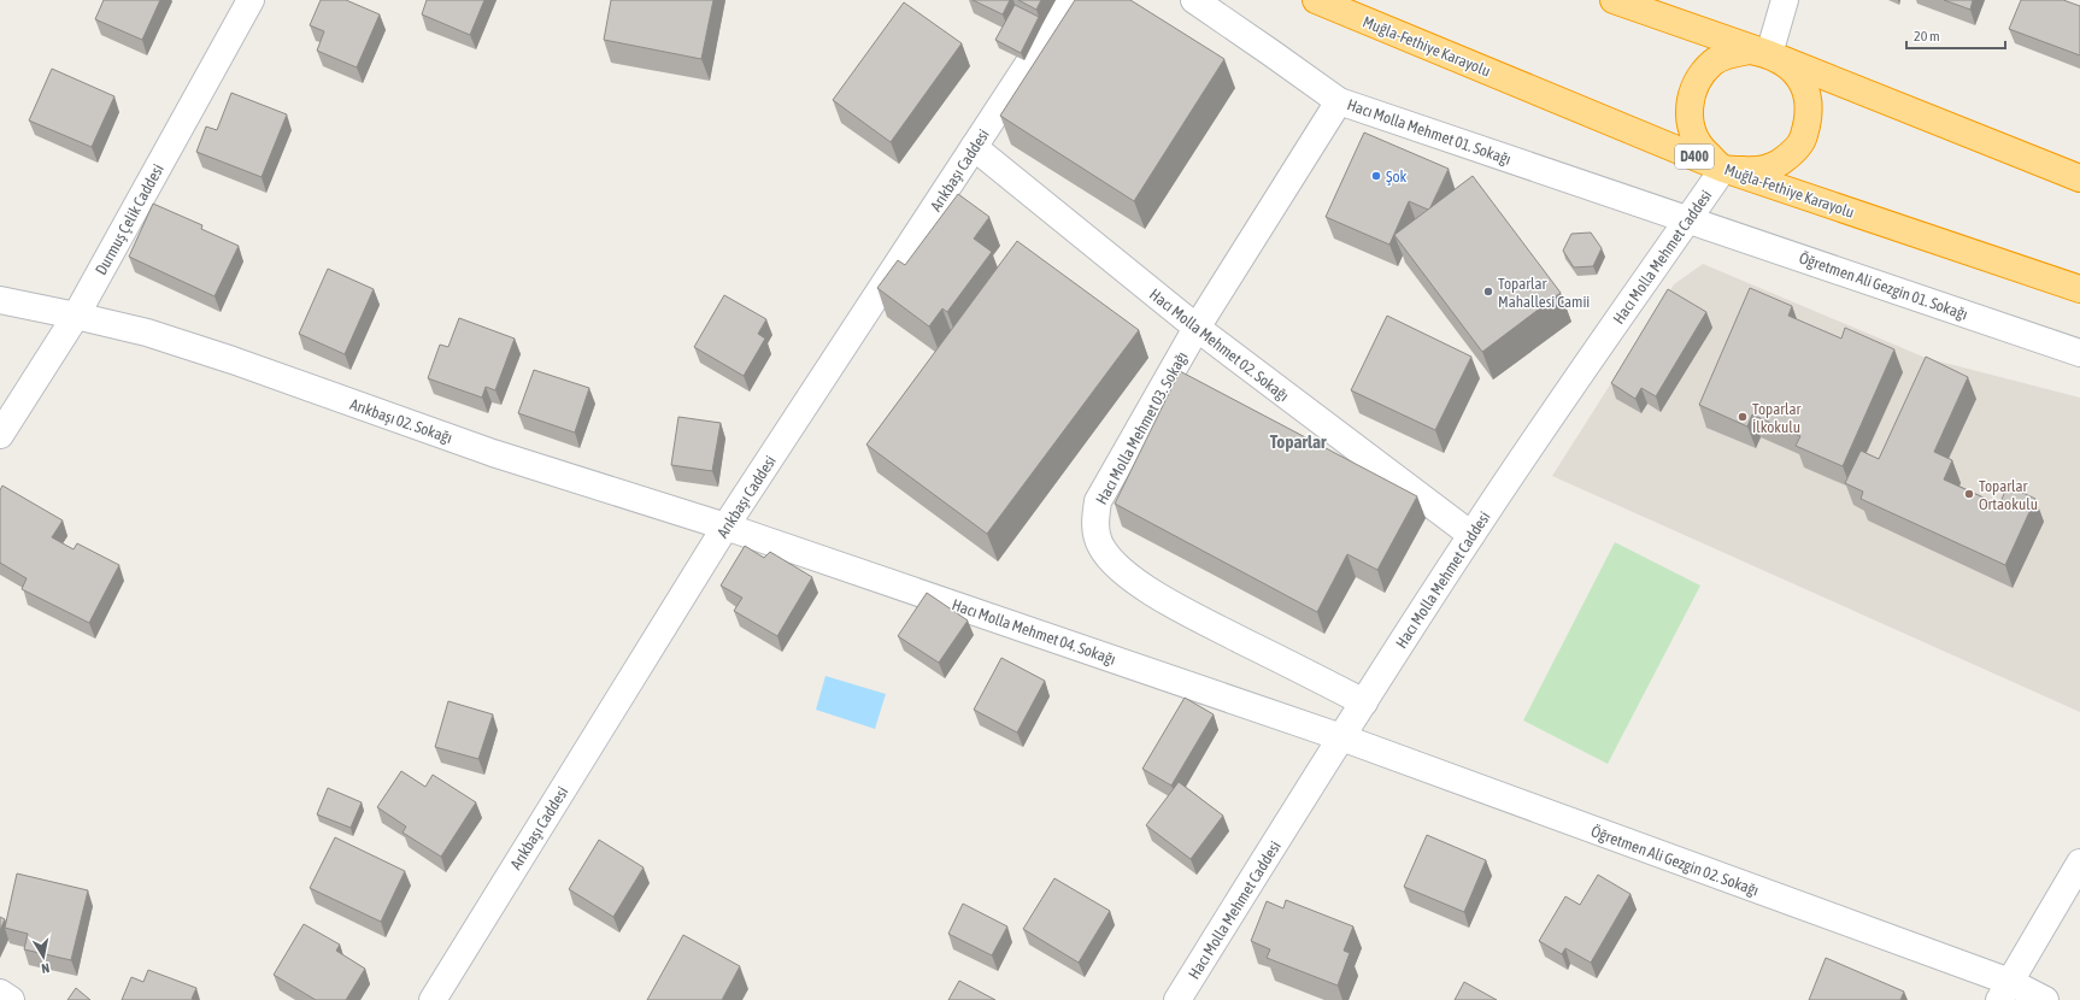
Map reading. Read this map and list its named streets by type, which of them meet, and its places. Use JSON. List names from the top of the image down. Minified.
{"streets":{"highway":["Muğla-Fethiye Karayolu","D400"],"street":["Hacı Molla Mehmet 01. Sokağı","Arıkbaşı Caddesi","Durmuş Çelik Caddesi","Hacı Molla Mehmet Caddesi","Öğretmen Ali Gezgin 01. Sokağı","Hacı Molla Mehmet 02. Sokağı","Arıkbaşı 02. Sokağı","Hacı Molla Mehmet 03. Sokağı","Hacı Molla Mehmet 04. Sokağı","Öğretmen Ali Gezgin 02. Sokağı"]},"crossings":[["Muğla-Fethiye Karayolu","Hacı Molla Mehmet Caddesi"],["Hacı Molla Mehmet 01. Sokağı","Hacı Molla Mehmet Caddesi"],["Hacı Molla Mehmet 01. Sokağı","Öğretmen Ali Gezgin 01. Sokağı"],["Hacı Molla Mehmet 01. Sokağı","Hacı Molla Mehmet 03. Sokağı"],["Arıkbaşı Caddesi","Hacı Molla Mehmet 02. Sokağı"],["Arıkbaşı Caddesi","Arıkbaşı 02. Sokağı"],["Arıkbaşı Caddesi","Hacı Molla Mehmet 04. Sokağı"],["Durmuş Çelik Caddesi","Arıkbaşı 02. Sokağı"],["Hacı Molla Mehmet Caddesi","Öğretmen Ali Gezgin 01. Sokağı"],["Hacı Molla Mehmet Caddesi","Hacı Molla Mehmet 02. Sokağı"],["Hacı Molla Mehmet Caddesi","Hacı Molla Mehmet 03. Sokağı"],["Hacı Molla Mehmet Caddesi","Hacı Molla Mehmet 04. Sokağı"],["Hacı Molla Mehmet Caddesi","Öğretmen Ali Gezgin 02. Sokağı"],["Hacı Molla Mehmet 02. Sokağı","Hacı Molla Mehmet 03. Sokağı"],["Arıkbaşı 02. Sokağı","Hacı Molla Mehmet 04. Sokağı"],["Hacı Molla Mehmet 04. Sokağı","Öğretmen Ali Gezgin 02. Sokağı"]],"districts":["Toparlar"],"places":["Şok","Toparlar Mahallesi Camii","Toparlar İlkokulu","Toparlar Ortaokulu"],"scale_bar":"20 m","north":"bottom"}
